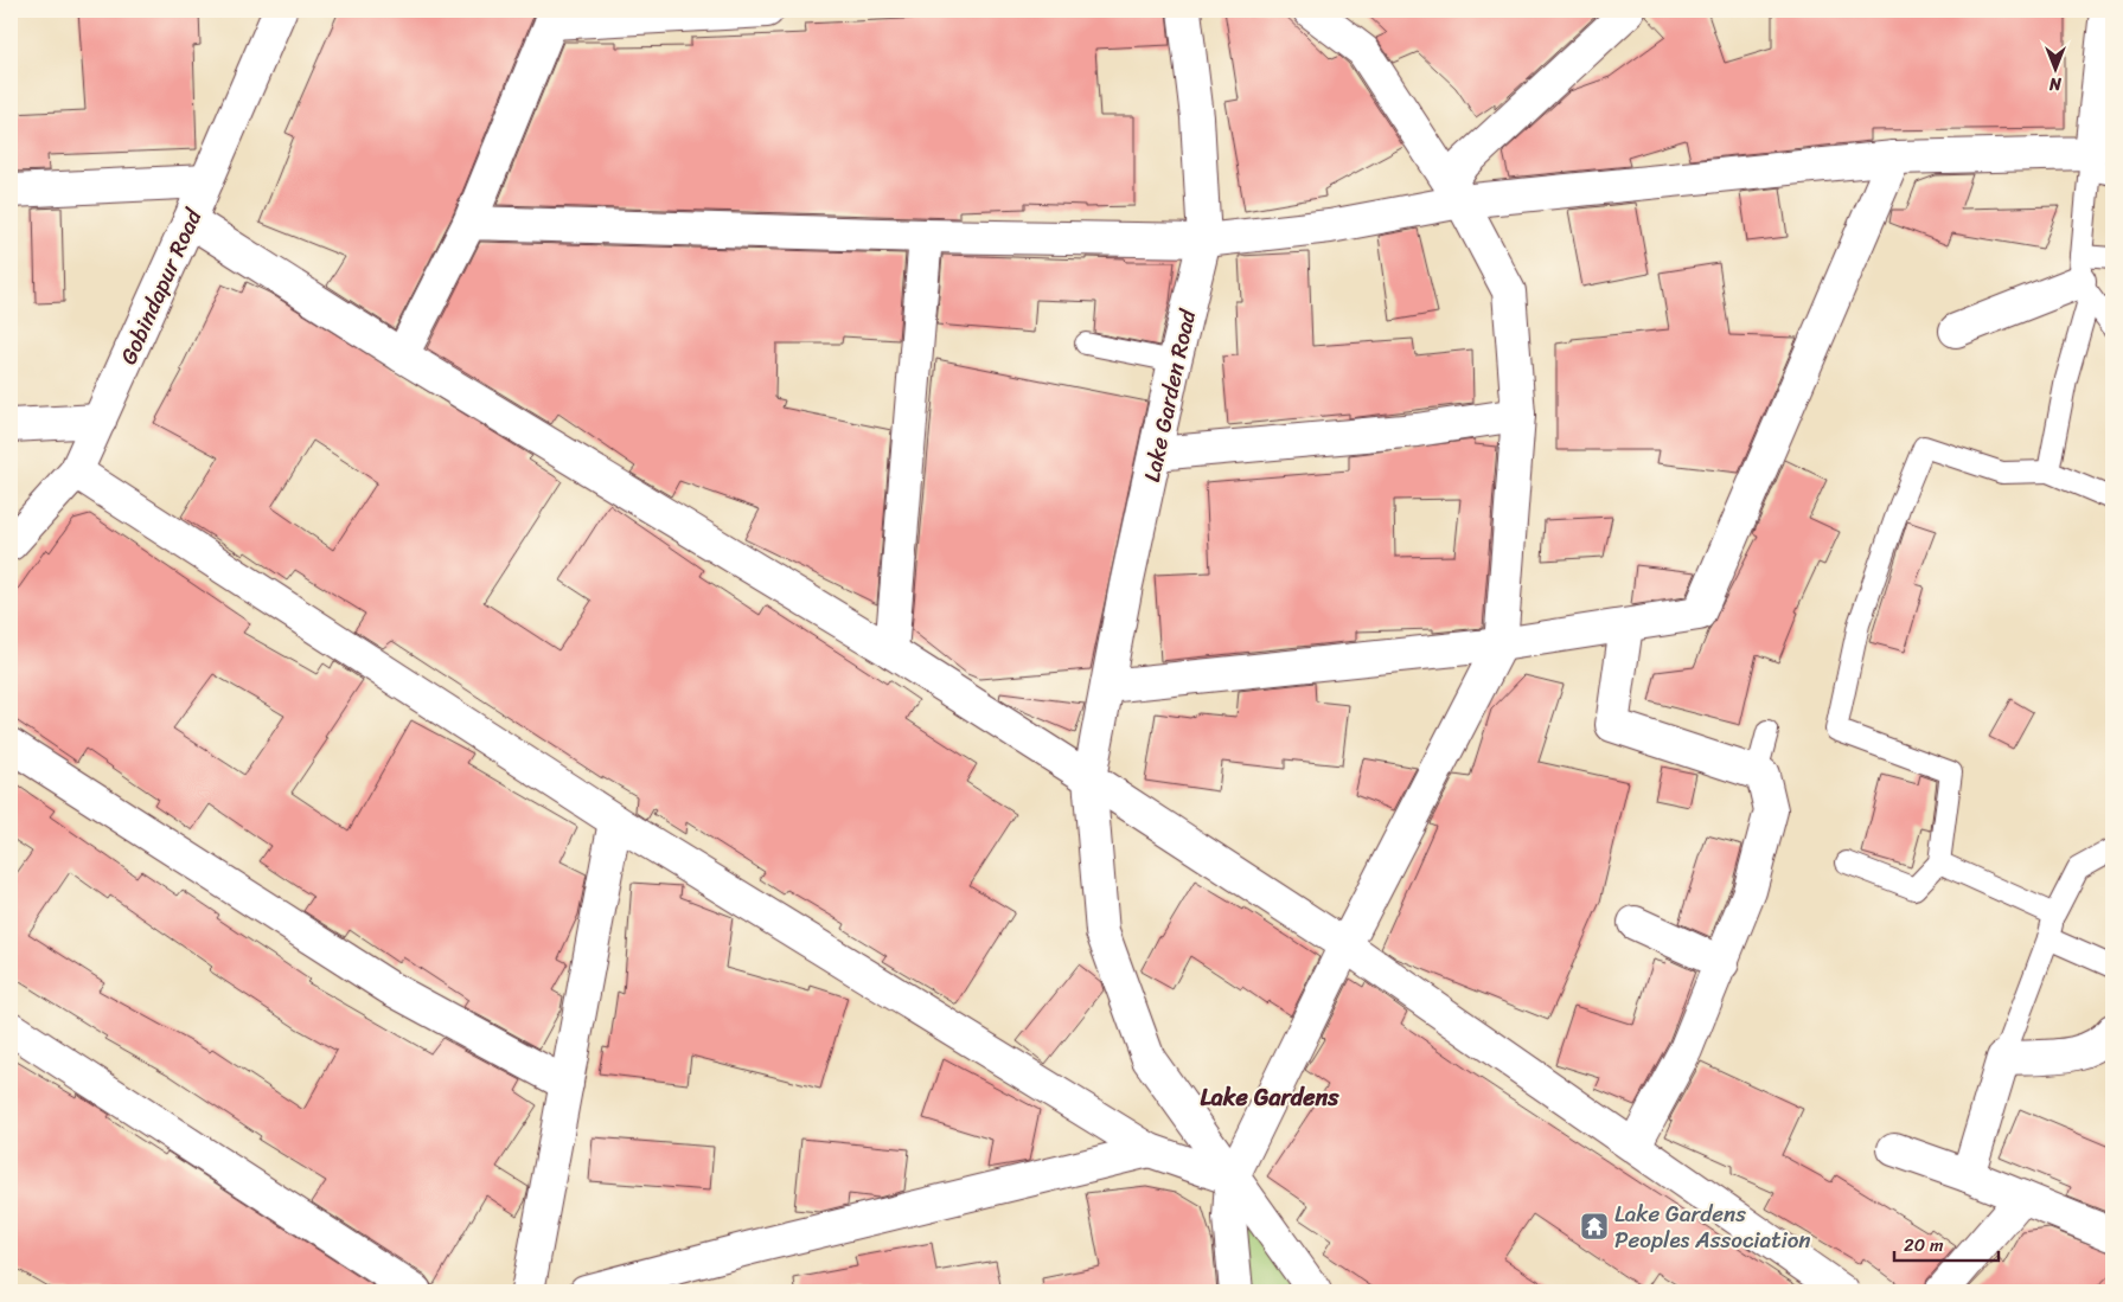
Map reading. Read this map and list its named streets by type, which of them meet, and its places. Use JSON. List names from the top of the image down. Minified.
{"streets":{"street":["Gobindapur Road","Lake Garden Road"]},"districts":["Lake Gardens"],"places":{"temple":["Lake Gardens Peoples Association"]},"scale_bar":"20 m","north":"bottom"}
